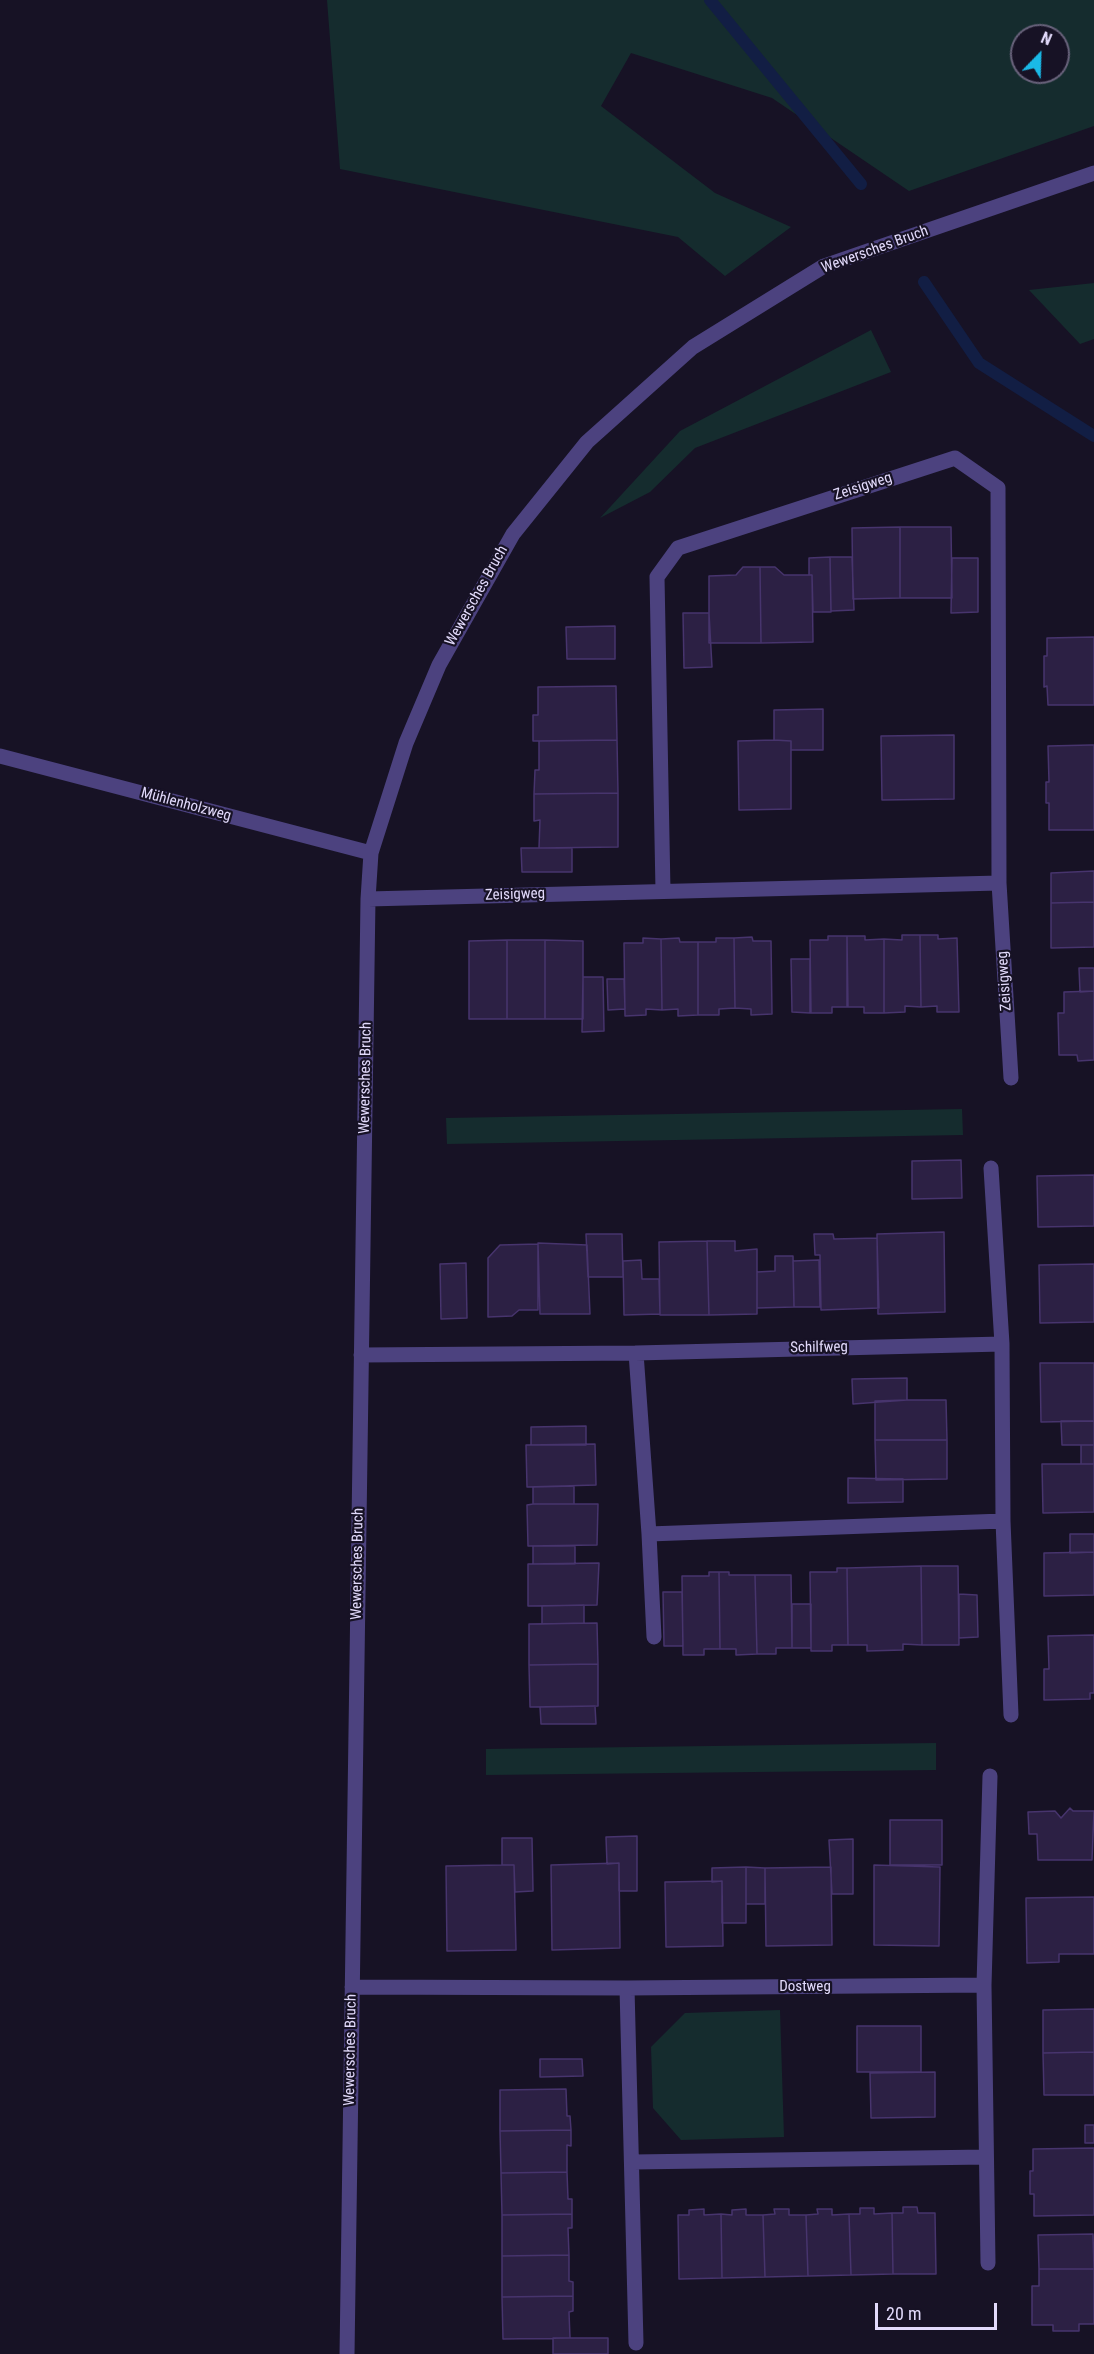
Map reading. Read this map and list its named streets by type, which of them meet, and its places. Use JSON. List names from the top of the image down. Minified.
{"streets":{"street":["Wewersches Bruch","Zeisigweg","Mühlenholzweg","Schilfweg","Dostweg"]},"crossings":[["Wewersches Bruch","Zeisigweg"],["Wewersches Bruch","Mühlenholzweg"],["Wewersches Bruch","Schilfweg"],["Wewersches Bruch","Dostweg"]],"scale_bar":"20 m","north":"top right"}
